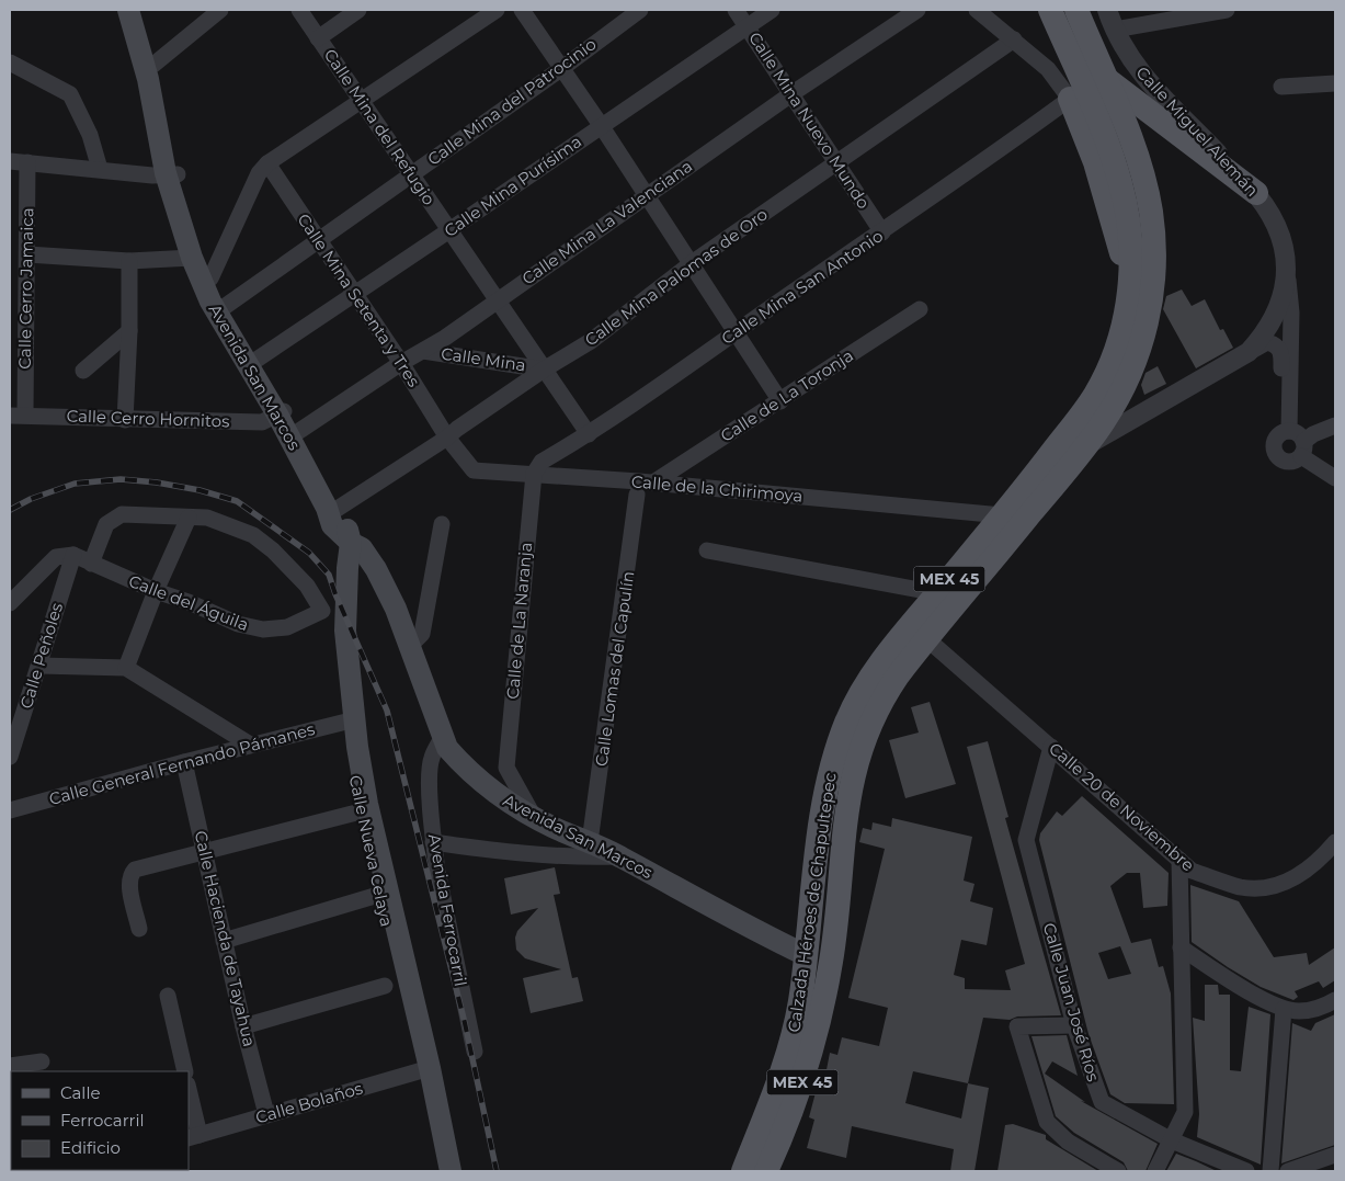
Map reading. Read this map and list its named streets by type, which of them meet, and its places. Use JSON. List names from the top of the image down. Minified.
{"streets":{"main road":["Avenida San Marcos","MEX 45","Calle Nueva Celaya","Calzada Héroes de Chapultepec"],"street":["Calle Mina del Patrocinio","Calle Mina Nuevo Mundo","Calle Mina del Refugio","Calle Miguel Alemán","Calle Mina Purísima","Calle Mina La Valenciana","Calle Mina Palomas de Oro","Calle Mina San Antonio","Calle Cerro Jamaica","Calle Mina Setenta y Tres","Calle Mina","Calle de La Toronja","Calle Cerro Hornitos","Calle de la Chirimoya","Calle del Águila","Calle de La Naranja","Calle Peñoles","Calle Lomas del Capulín","Calle General Fernando Pámanes","Calle 20 de Noviembre","Avenida Ferrocarril","Calle Hacienda de Tayahua","Calle Juan José Ríos","Calle Bolaños"]},"crossings":[["Calle Mina del Patrocinio","Calle Mina del Refugio"],["Calle Mina del Patrocinio","Calle Mina Setenta y Tres"],["Calle Mina del Patrocinio","Avenida San Marcos"],["Calle Mina Nuevo Mundo","Calle Mina Purísima"],["Calle Mina Nuevo Mundo","Calle Mina La Valenciana"],["Calle Mina Nuevo Mundo","Calle Mina Palomas de Oro"],["Calle Mina Nuevo Mundo","Calle Mina San Antonio"],["Calle Mina del Refugio","Calle Mina Purísima"],["Calle Mina del Refugio","Calle Mina La Valenciana"],["Calle Mina del Refugio","Calle Mina Palomas de Oro"],["Calle Mina del Refugio","Calle Mina San Antonio"],["Calle Mina del Refugio","Calle Mina"],["Calle Mina Purísima","Calle Mina Setenta y Tres"],["Calle Mina Purísima","Avenida San Marcos"],["Calle Mina La Valenciana","Calle Mina Setenta y Tres"],["Calle Mina La Valenciana","Calle Mina"],["Calle Mina La Valenciana","Avenida San Marcos"],["Calle Mina Palomas de Oro","Calle Mina Setenta y Tres"],["Calle Mina Palomas de Oro","Calle Mina"],["Calle Mina Palomas de Oro","Avenida San Marcos"],["Calle Mina Palomas de Oro","Calle de la Chirimoya"],["Calle Mina Palomas de Oro","Calle Nueva Celaya"],["Calle Mina San Antonio","Calle de la Chirimoya"],["Calle Mina San Antonio","Calle de La Naranja"],["Calle Cerro Jamaica","Calle Cerro Hornitos"],["Calle Mina Setenta y Tres","Calle de la Chirimoya"],["Avenida San Marcos","Calle Cerro Hornitos"],["Avenida San Marcos","Calle de La Naranja"],["Avenida San Marcos","Calle Lomas del Capulín"],["Avenida San Marcos","Calle Nueva Celaya"],["Avenida San Marcos","Calzada Héroes de Chapultepec"],["Avenida San Marcos","Avenida Ferrocarril"],["Calle de La Toronja","Calle de la Chirimoya"],["Calle de la Chirimoya","Calle de La Naranja"],["Calle de la Chirimoya","Calzada Héroes de Chapultepec"],["Calle del Águila","Calle Peñoles"],["Calle General Fernando Pámanes","Calle Nueva Celaya"],["Calle General Fernando Pámanes","Calle Hacienda de Tayahua"],["Calle 20 de Noviembre","Calzada Héroes de Chapultepec"],["Calle 20 de Noviembre","Calle Juan José Ríos"],["Calle Nueva Celaya","Calle Bolaños"],["Calle Hacienda de Tayahua","Calle Bolaños"]],"legend":["Calle","Ferrocarril","Edificio"]}
